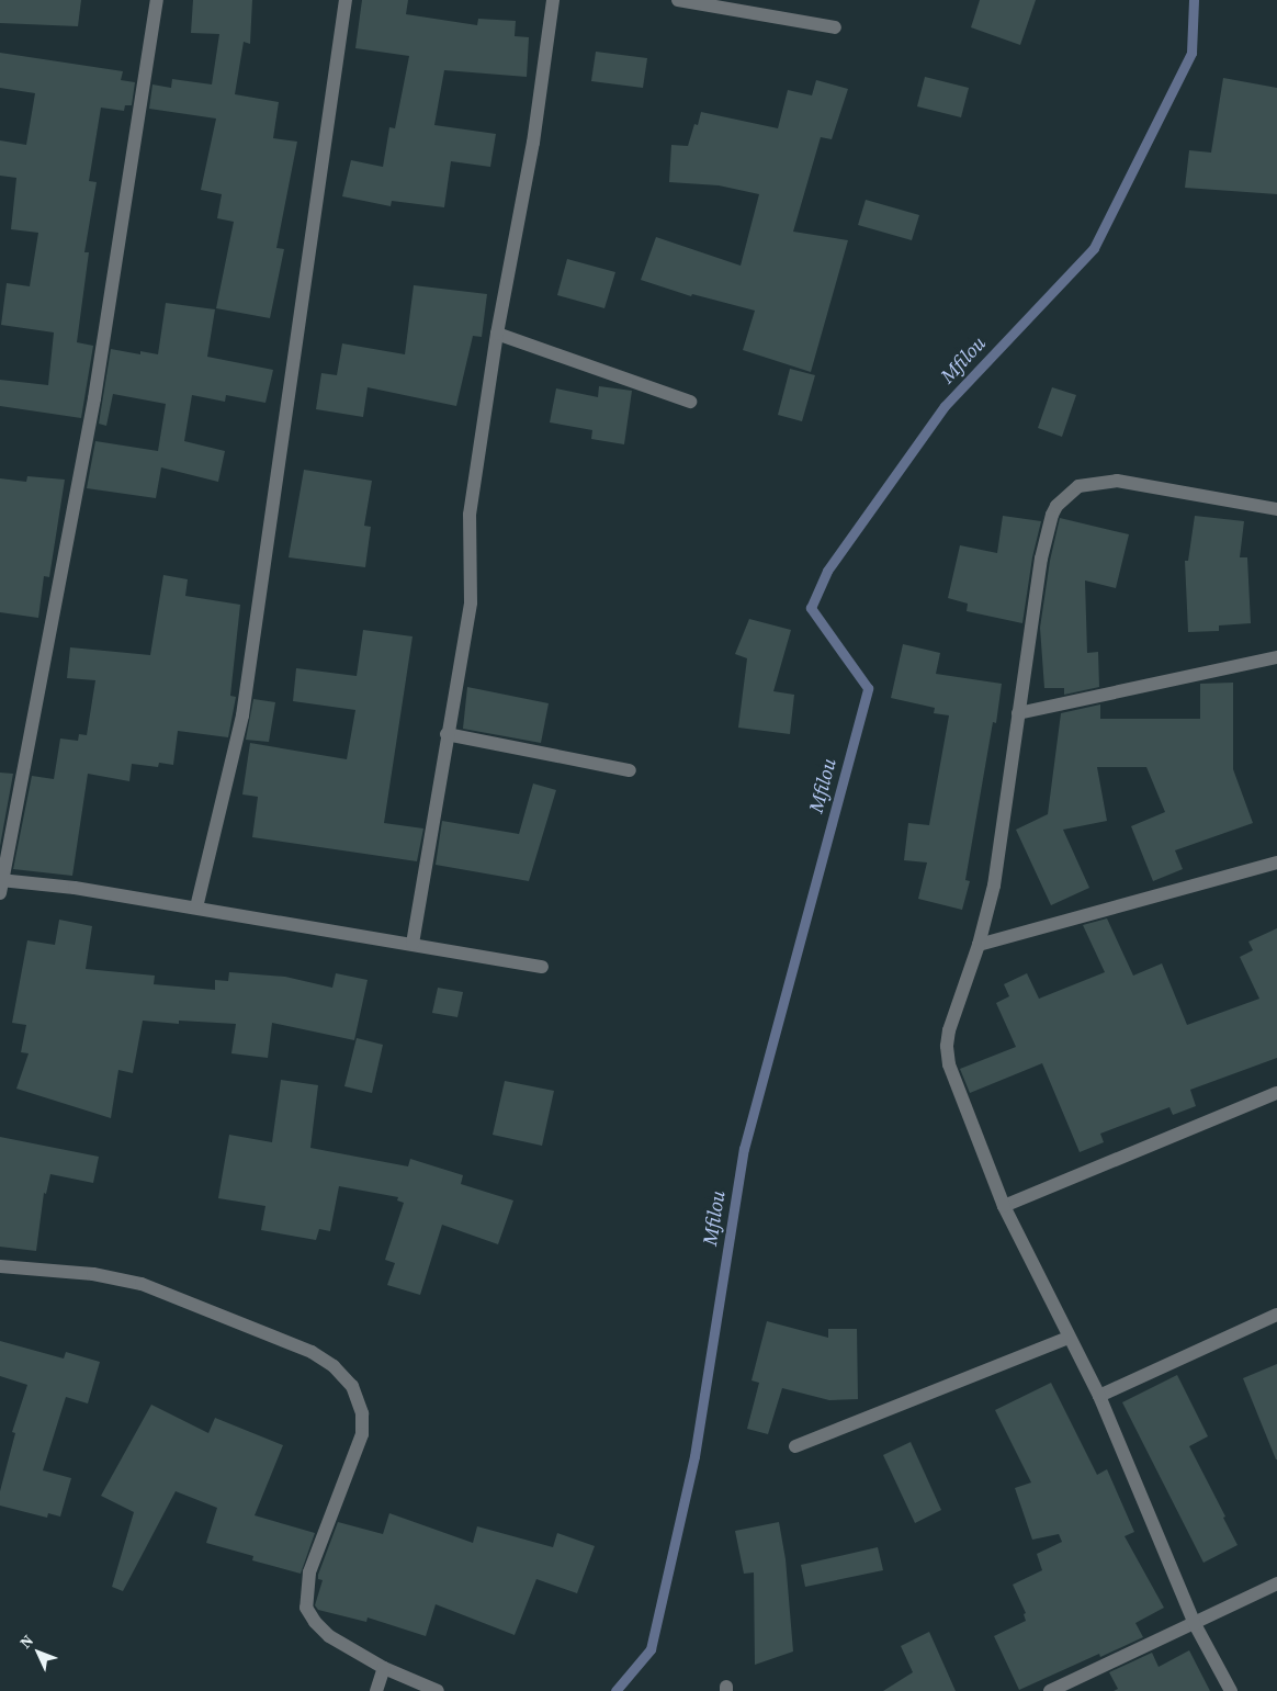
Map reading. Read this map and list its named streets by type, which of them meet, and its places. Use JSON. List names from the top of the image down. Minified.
{"water":["Mfilou"],"north":"top left"}
